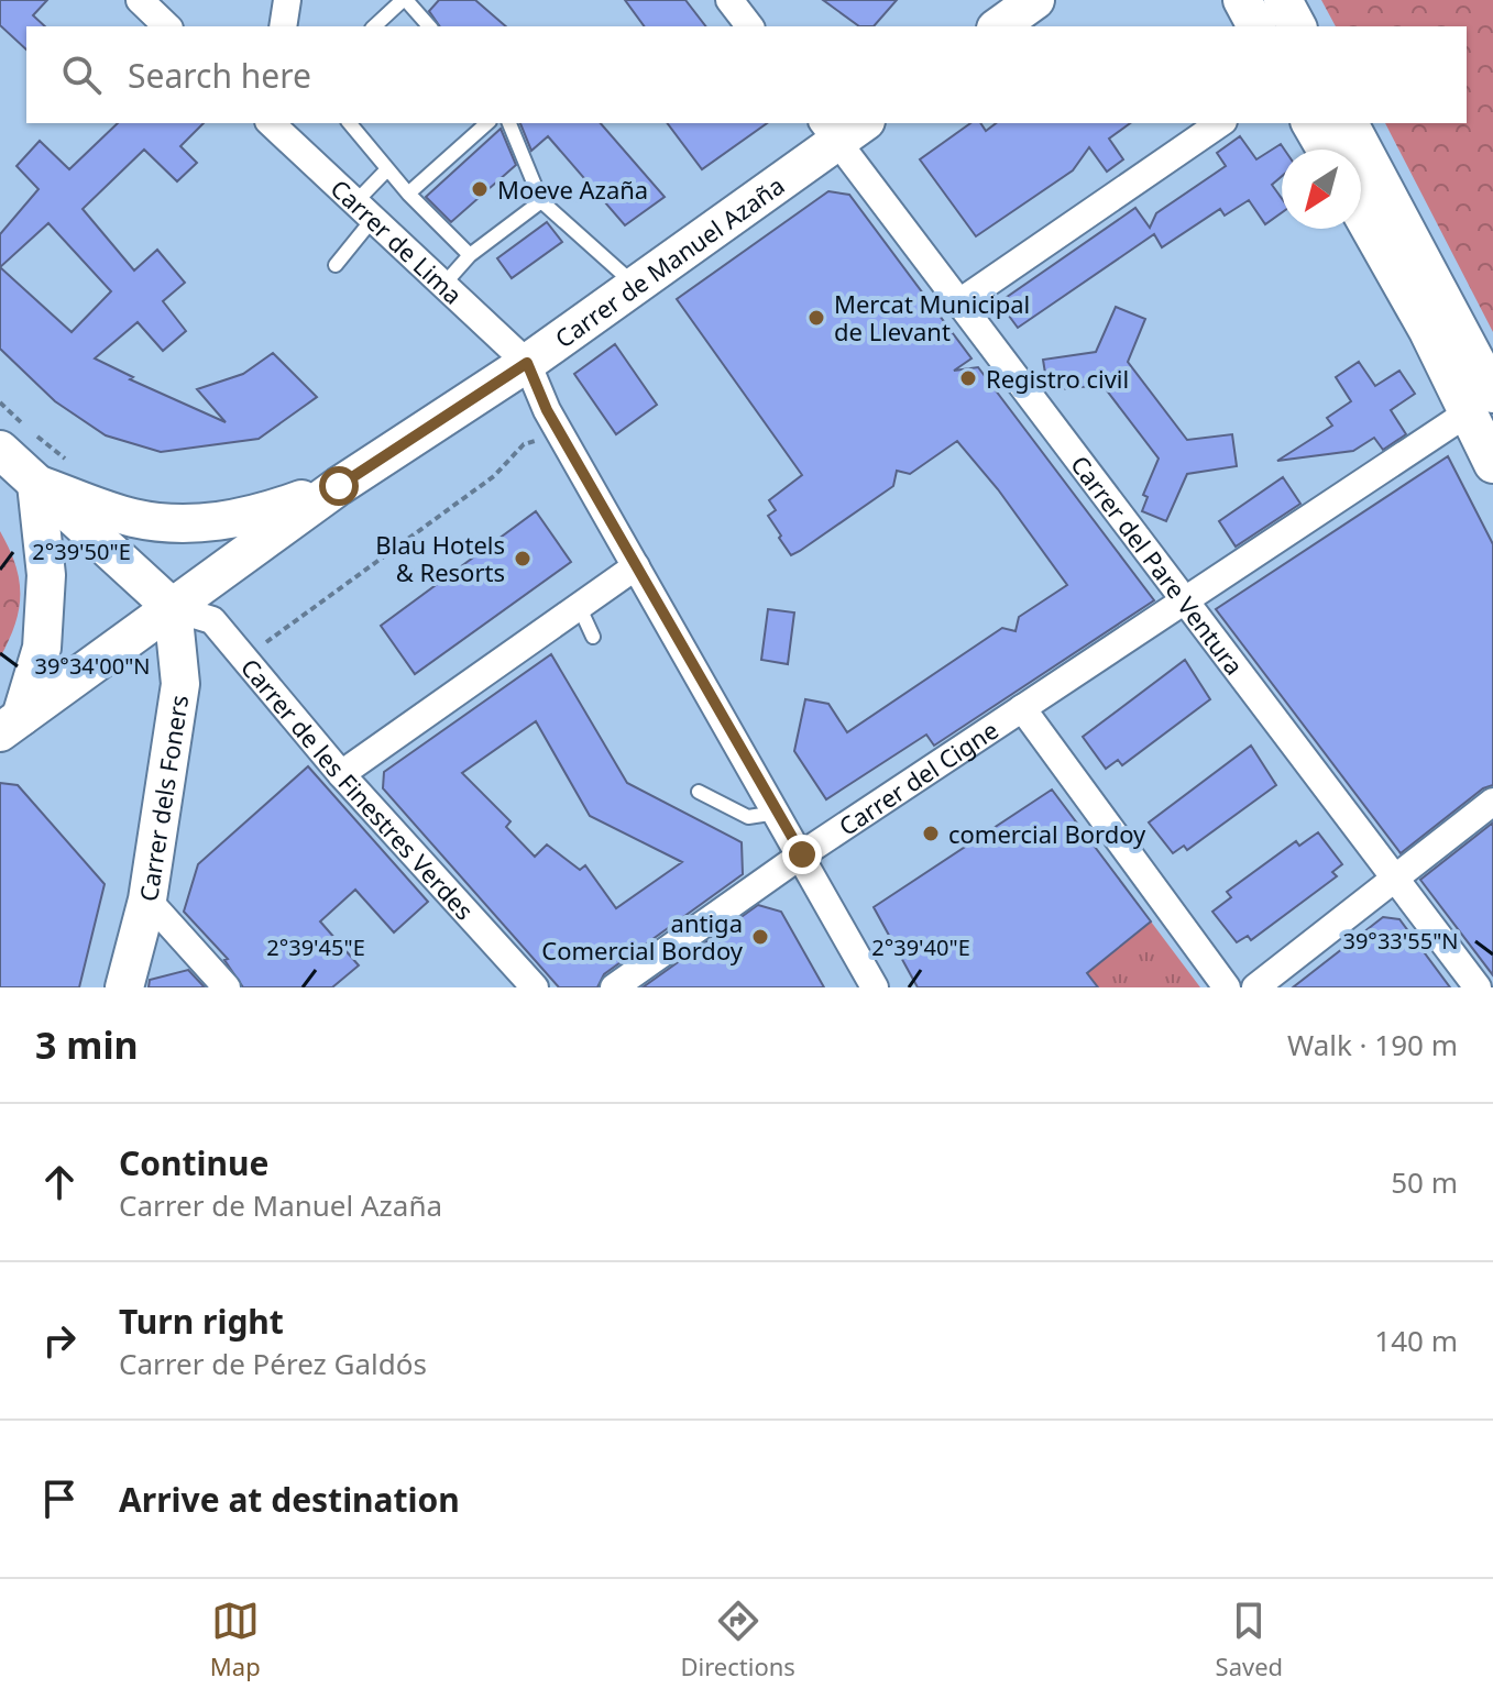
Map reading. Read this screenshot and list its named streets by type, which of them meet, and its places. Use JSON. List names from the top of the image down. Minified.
{"streets":{"street":["Carrer de Lima","Carrer de Manuel Azaña","Carrer del Pare Ventura","Carrer del Cigne","Carrer de les Finestres Verdes","Carrer dels Foners"]},"crossings":[["Carrer de Lima","Carrer de Manuel Azaña"],["Carrer de Manuel Azaña","Carrer del Pare Ventura"],["Carrer de Manuel Azaña","Carrer de les Finestres Verdes"],["Carrer de Manuel Azaña","Carrer dels Foners"],["Carrer del Pare Ventura","Carrer del Cigne"],["Carrer de les Finestres Verdes","Carrer dels Foners"]],"places":["Moeve Azaña","Mercat Municipal de Llevant","Registro civil","Blau Hotels & Resorts","comercial Bordoy","antiga Comercial Bordoy"],"north":"bottom left","page":{"search":"Search here","heading":["3 min","Walk · 190 m"],"list":[["Continue","Carrer de Manuel Azaña","50 m"],["Turn right","Carrer de Pérez Galdós","140 m"],"Arrive at destination"],"nav":["Map","Directions","Saved"]},"coordinates":["2°39'50\"E","39°34'00\"N","39°33'55\"N","2°39'45\"E","2°39'40\"E"]}
